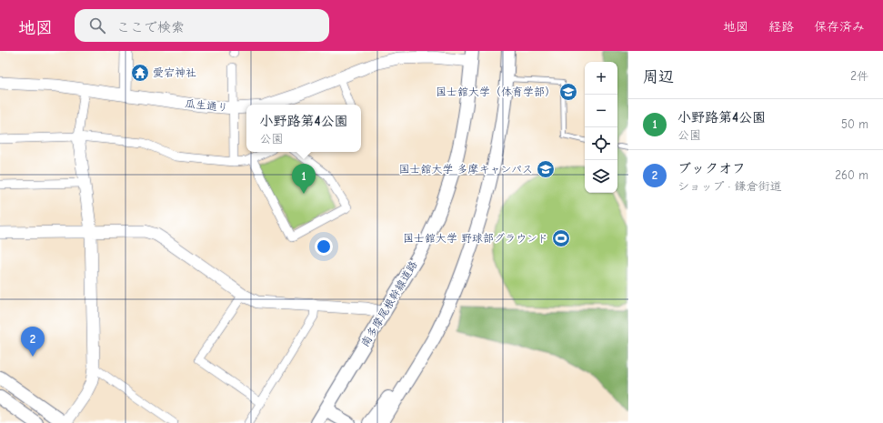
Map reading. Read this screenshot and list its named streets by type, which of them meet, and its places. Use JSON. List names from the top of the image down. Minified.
{"streets":{"main road":["南多摩尾根幹線道路"],"street":["瓜生通り"]},"crossings":[["瓜生通り","南多摩尾根幹線道路"]],"places":{"temple":["愛宕神社"],"school or university":["国士舘大学（体育学部）","国士舘大学 多摩キャンパス"],"sports":["国士舘大学 野球部グラウンド"]},"page":{"header":"地図","search":"ここで検索","nav":["地図","経路","保存済み"],"heading":["周辺","2件"],"map_buttons":["+","−"],"list":[{"mark":"1","name":"小野路第4公園","note":"公園","value":"50 m"},{"mark":"2","name":"ブックオフ","note":"ショップ · 鎌倉街道","value":"260 m"}],"popup":["小野路第4公園","公園"],"pins":["1","2"]}}
